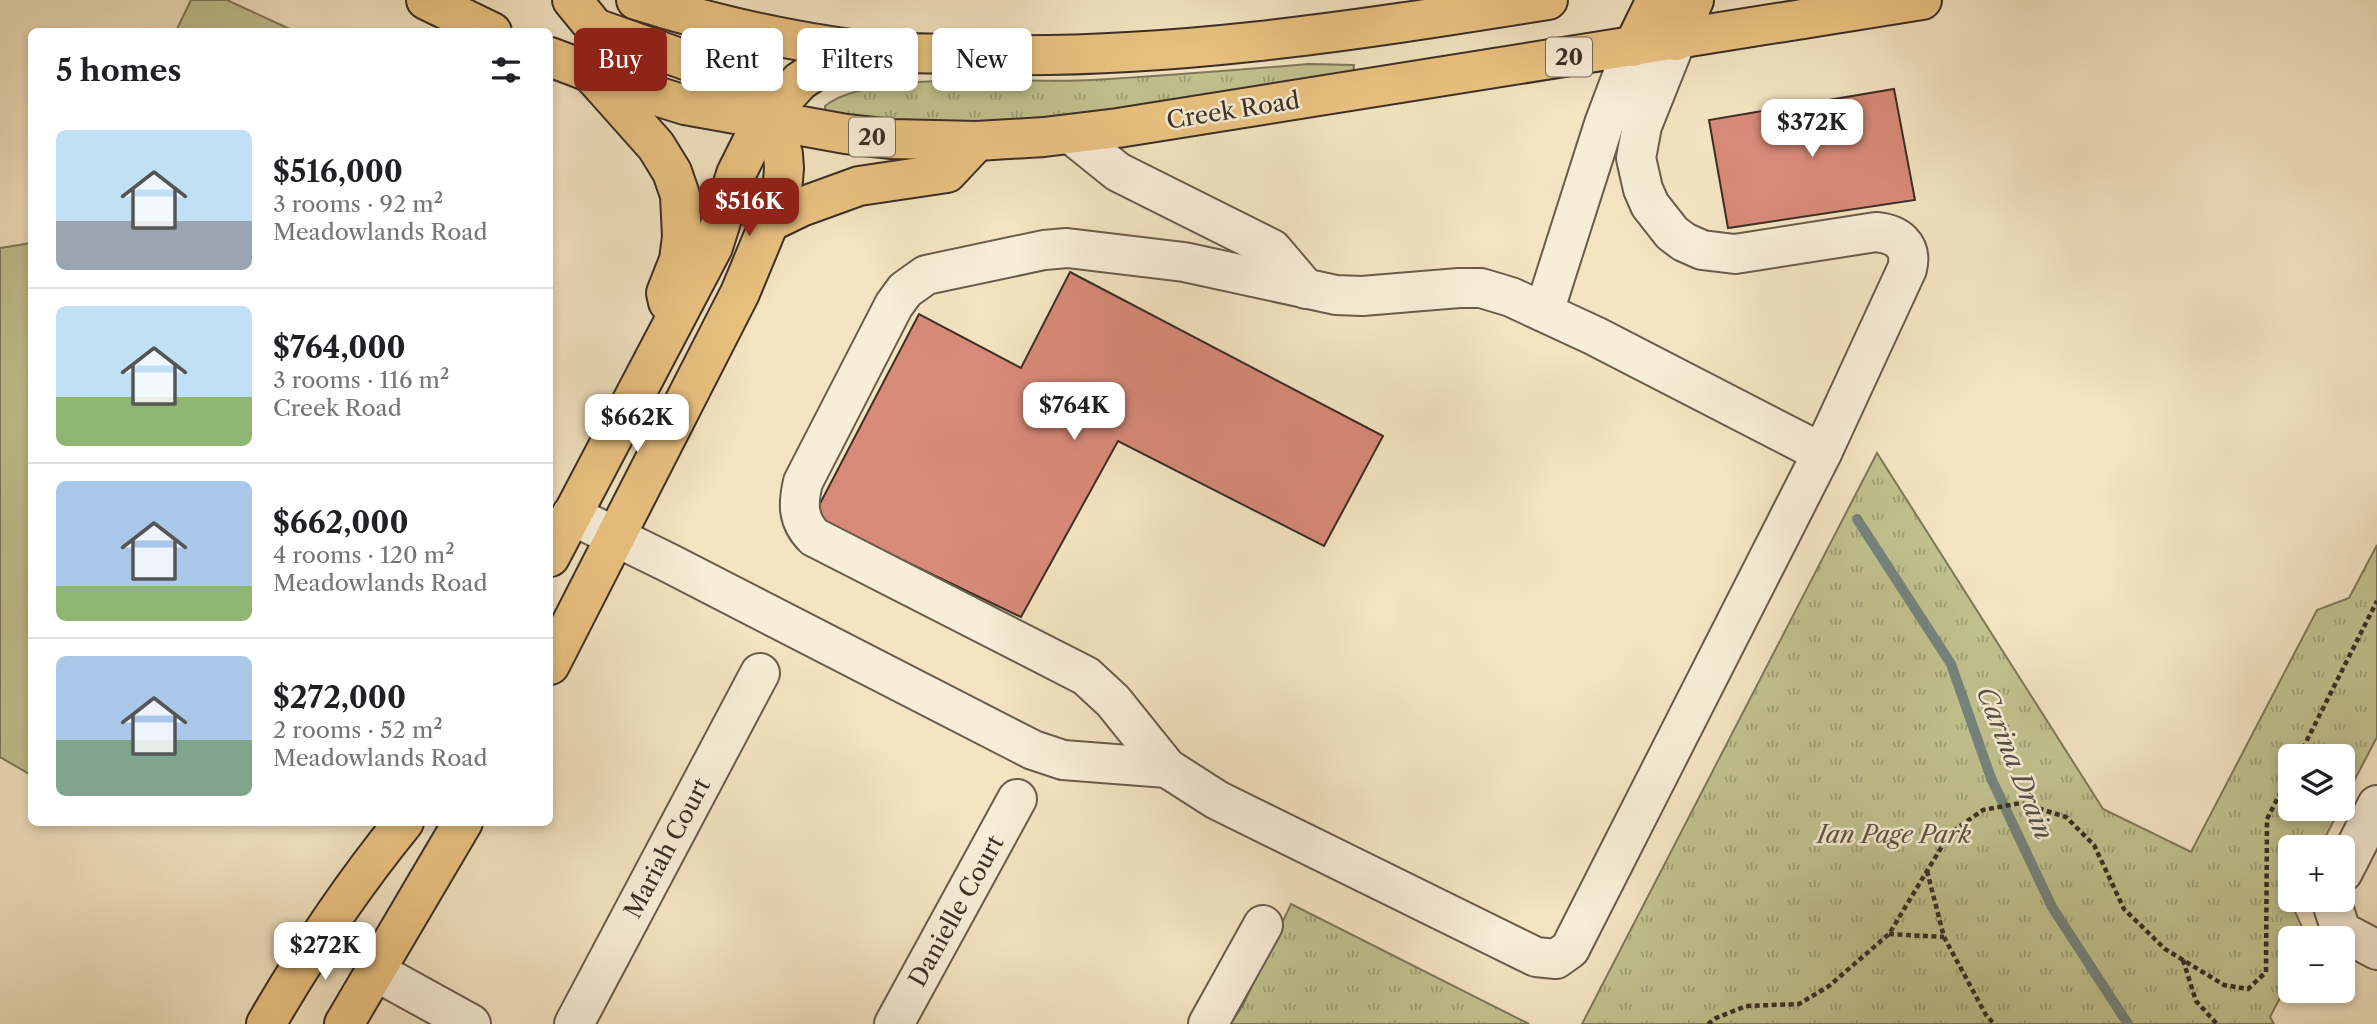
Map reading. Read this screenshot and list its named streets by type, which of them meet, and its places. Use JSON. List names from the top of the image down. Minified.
{"streets":{"main road":["20","Creek Road"],"street":["Mariah Court","Danielle Court"]},"water":["Carina Drain"],"parks":["Ian Page Park"],"page":{"chip":["Buy","Rent","Filters","New"],"heading":"5 homes","price":["$372K","$516K","$764K","$662K","$272K"],"list":[{"name":"$516,000","note":"3 rooms · 92 m² · Meadowlands Road"},{"name":"$764,000","note":"3 rooms · 116 m² · Creek Road"},{"name":"$662,000","note":"4 rooms · 120 m² · Meadowlands Road"},{"name":"$272,000","note":"2 rooms · 52 m² · Meadowlands Road"}],"map_buttons":["+","−"]}}
